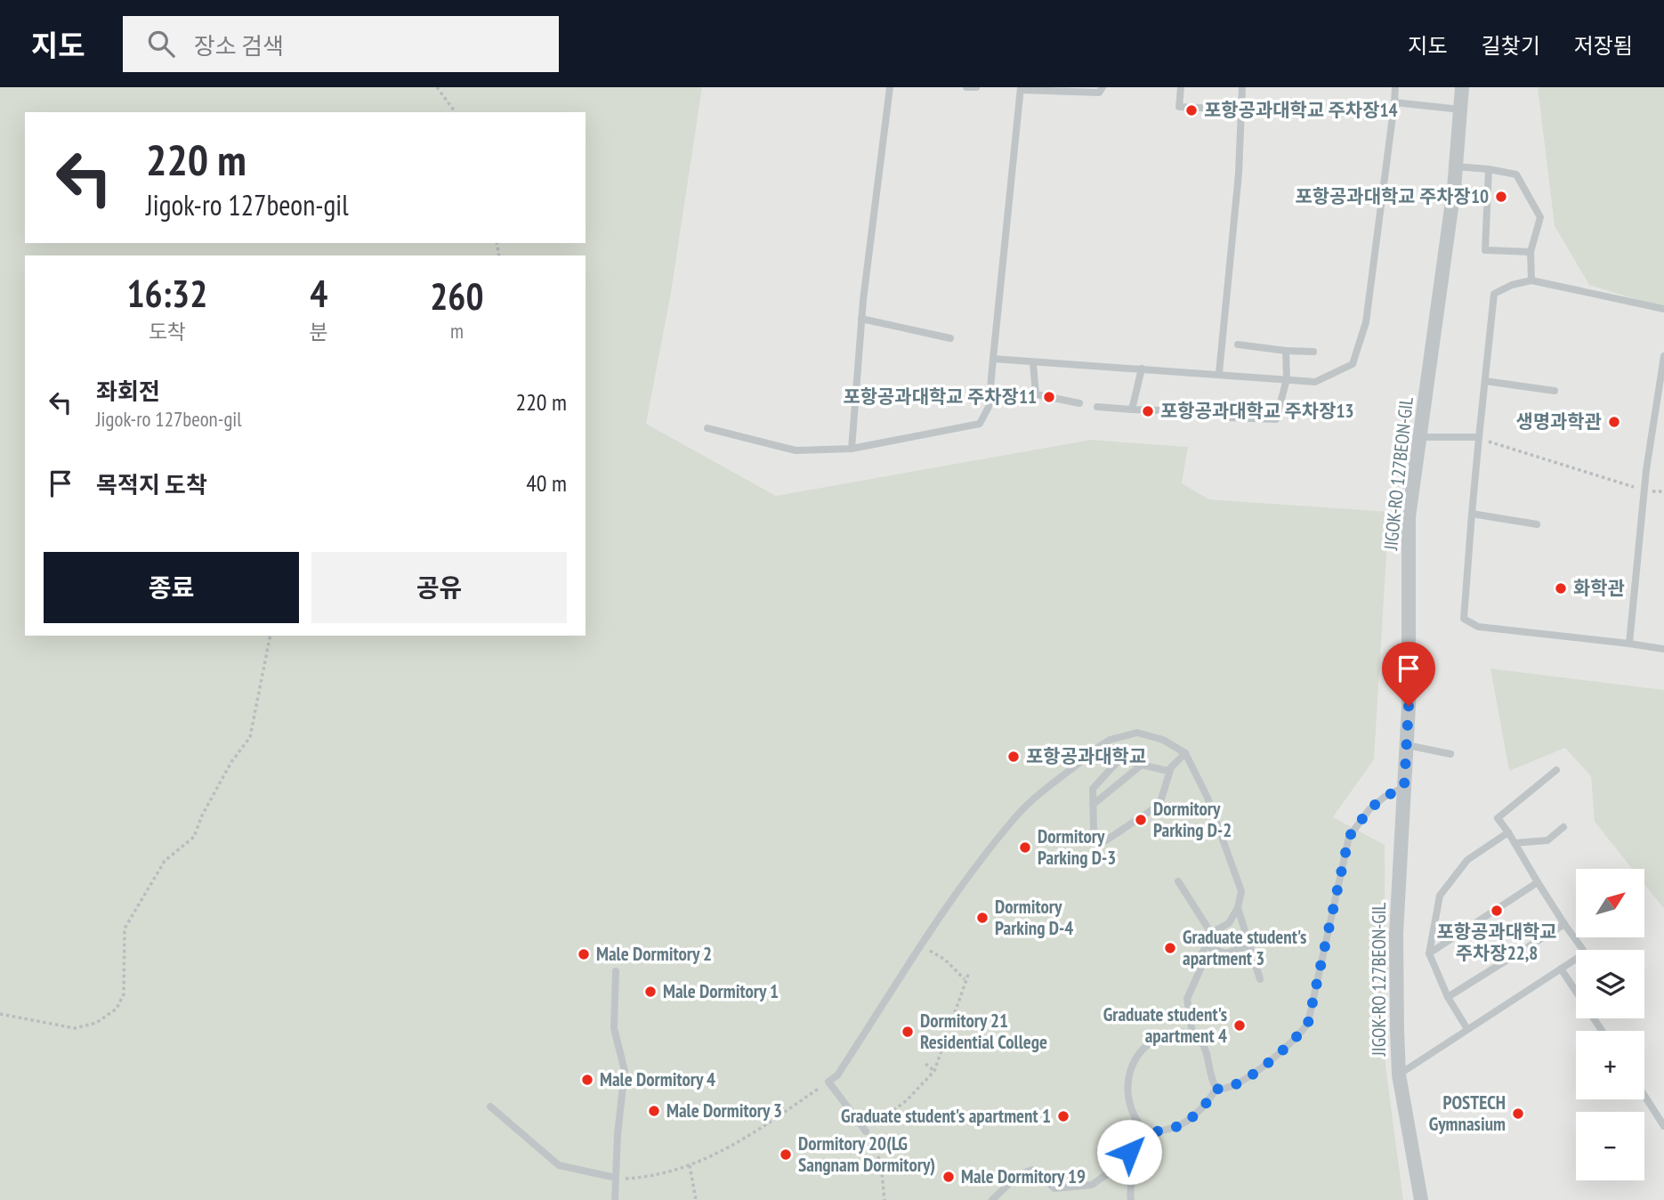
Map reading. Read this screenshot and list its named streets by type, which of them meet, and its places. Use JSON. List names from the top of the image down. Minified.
{"streets":{"street":["JIGOK-RO 127BEON-GIL"]},"places":["포항공과대학교 주차장14","포항공과대학교 주차장10","포항공과대학교 주차장11","포항공과대학교 주차장13","생명과학관","화학관","포항공과대학교","Dormitory Parking D-2","Dormitory Parking D-3","포항공과대학교 주차장22,8","Dormitory Parking D-4","Graduate student's apartment 3","Male Dormitory 2","Male Dormitory 1","Graduate student's apartment 4","Dormitory 21 Residential College","Male Dormitory 4","Male Dormitory 3","POSTECH Gymnasium","Graduate student's apartment 1","Dormitory 20(LG Sangnam Dormitory)","Male Dormitory 19"],"north":"top right","page":{"header":"지도","search":"장소 검색","nav":["지도","길찾기","저장됨"],"turn":["220 m","Jigok-ro 127beon-gil"],"eta":["16:32","도착","4","분","260","m"],"list":[{"name":"좌회전","note":"Jigok-ro 127beon-gil","value":"220 m"},{"name":"목적지 도착","value":"40 m"}],"buttons":["종료","공유"],"map_buttons":["+","−"]}}
